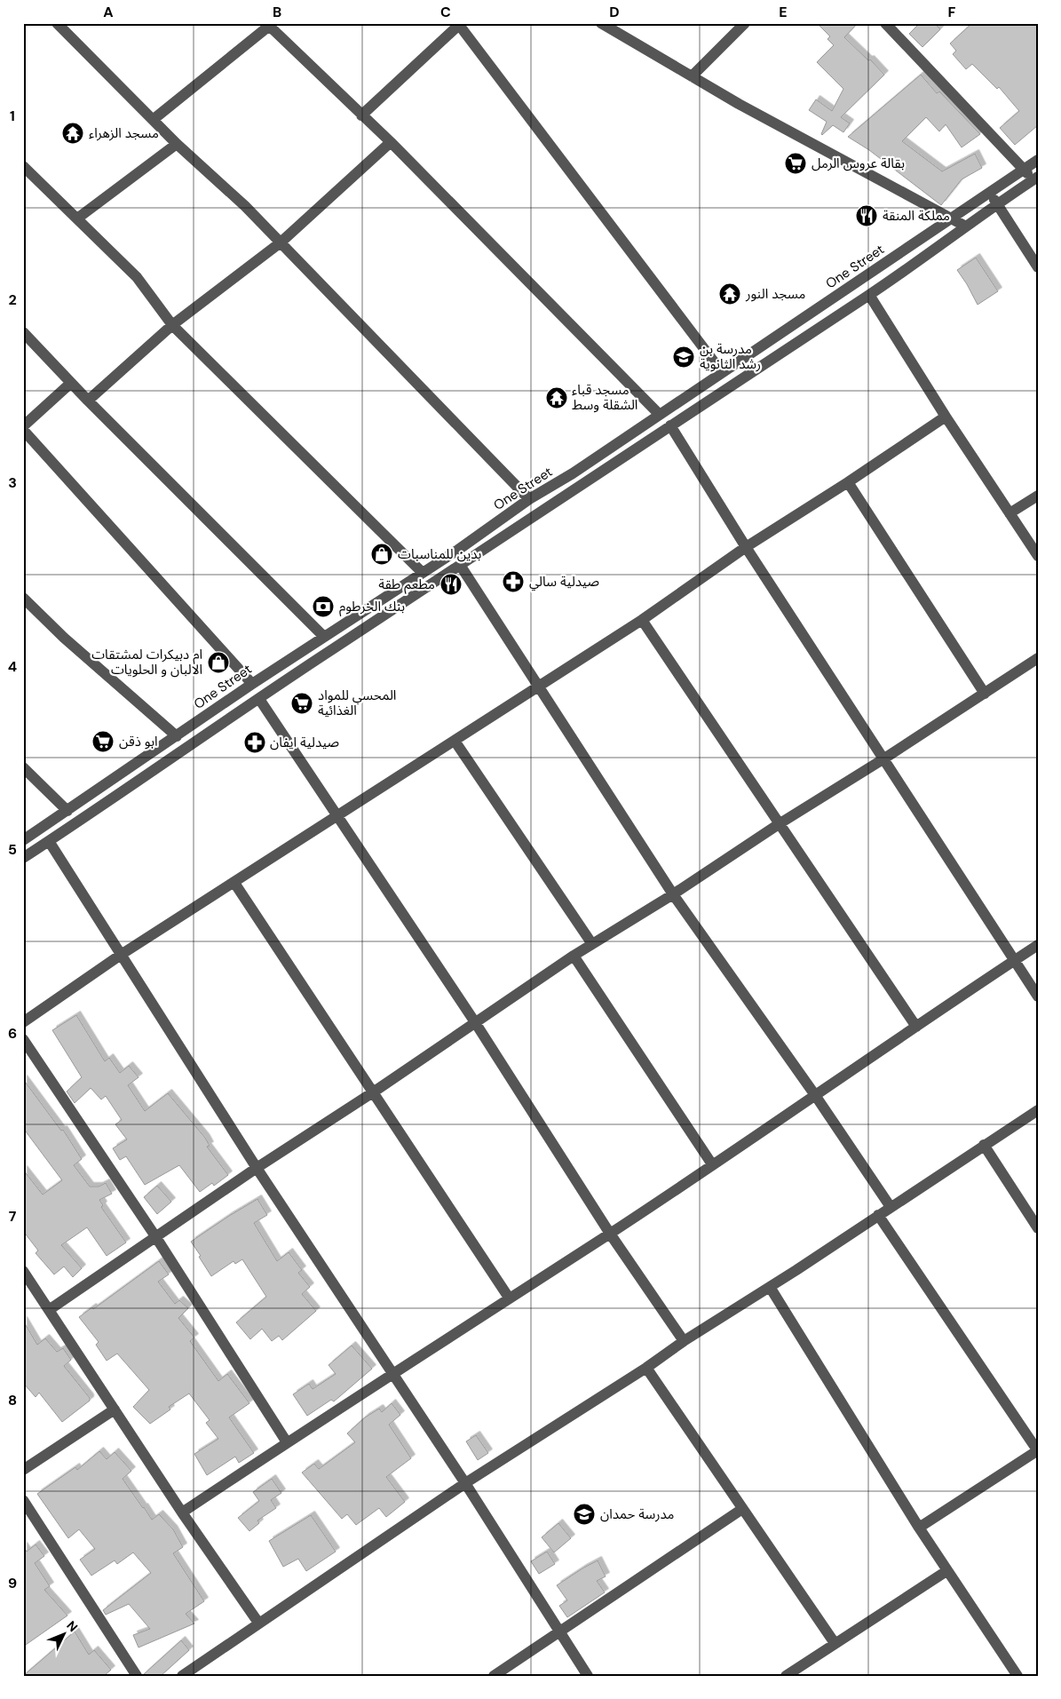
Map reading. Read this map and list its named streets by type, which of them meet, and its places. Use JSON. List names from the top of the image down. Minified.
{"streets":{"street":["One Street"]},"places":{"temple":["مسجد الزهراء","مسجد النور","مسجد قباء الشقلة وسط"],"supermarket":["بقالة عروس الرمل","المحسي للمواد الغذائية","ابو ذقن"],"restaurant":["مملكة المنقة","مطعم طقة"],"school or university":["مدرسة بن رشد الثانوية","مدرسة حمدان"],"shop":["بدين للمناسبات","ام دبيكرات لمشتقات الالبان و الحلويات"],"pharmacy":["صيدلية سالي","صيدلية ايفان"],"bank":["بنك الخرطوم"]},"north":"top right","grid":{"columns":["A","B","C","D","E","F"],"rows":["1","2","3","4","5","6","7","8","9"]}}
